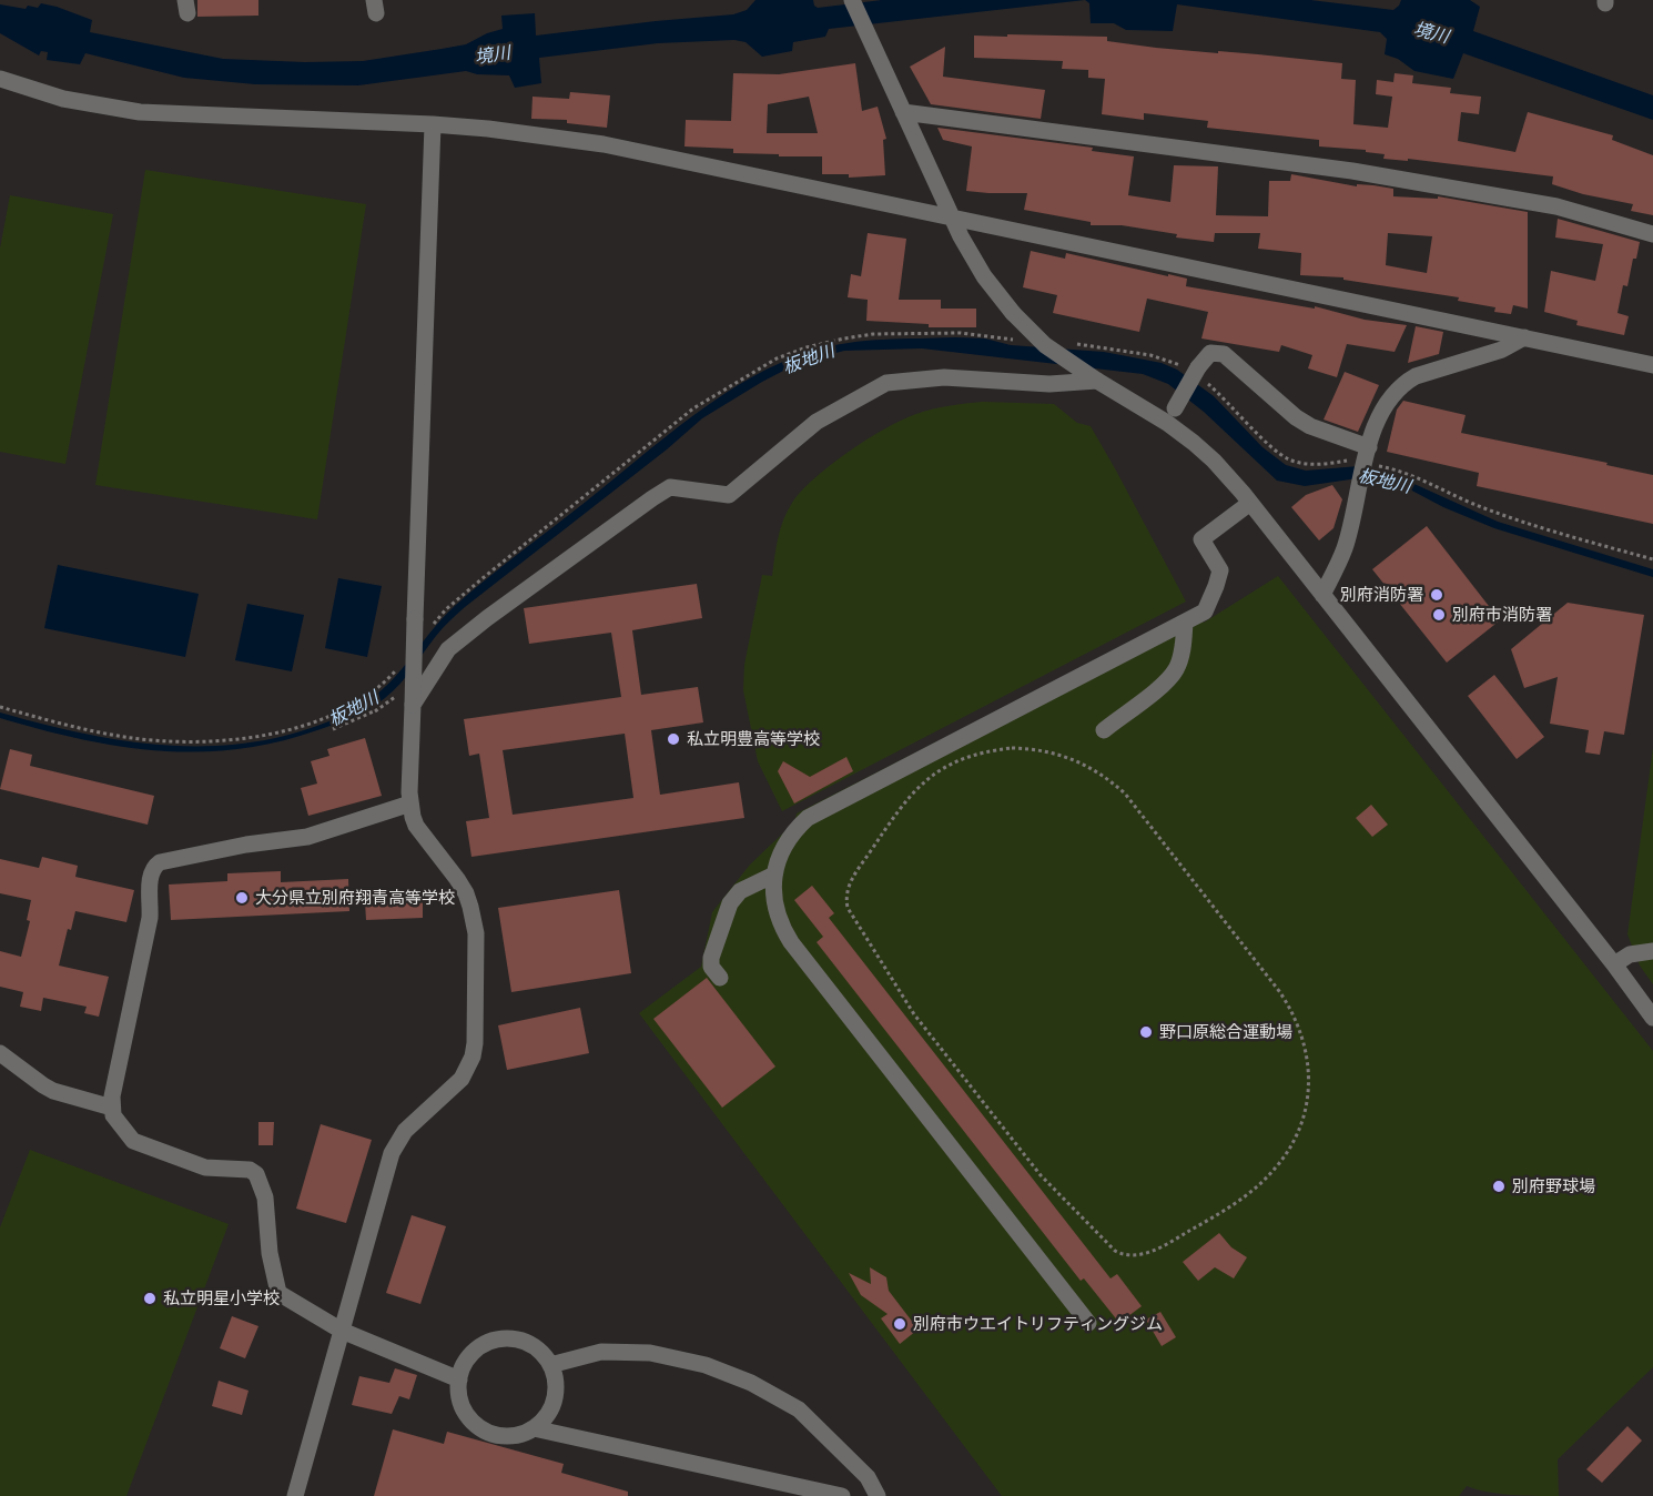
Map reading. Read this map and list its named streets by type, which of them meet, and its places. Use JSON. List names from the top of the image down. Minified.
{"water":["境川","板地川"],"places":["別府消防署","別府市消防署","私立明豊高等学校","大分県立別府翔青高等学校","野口原総合運動場","別府野球場","私立明星小学校","別府市ウエイトリフティングジム"]}
